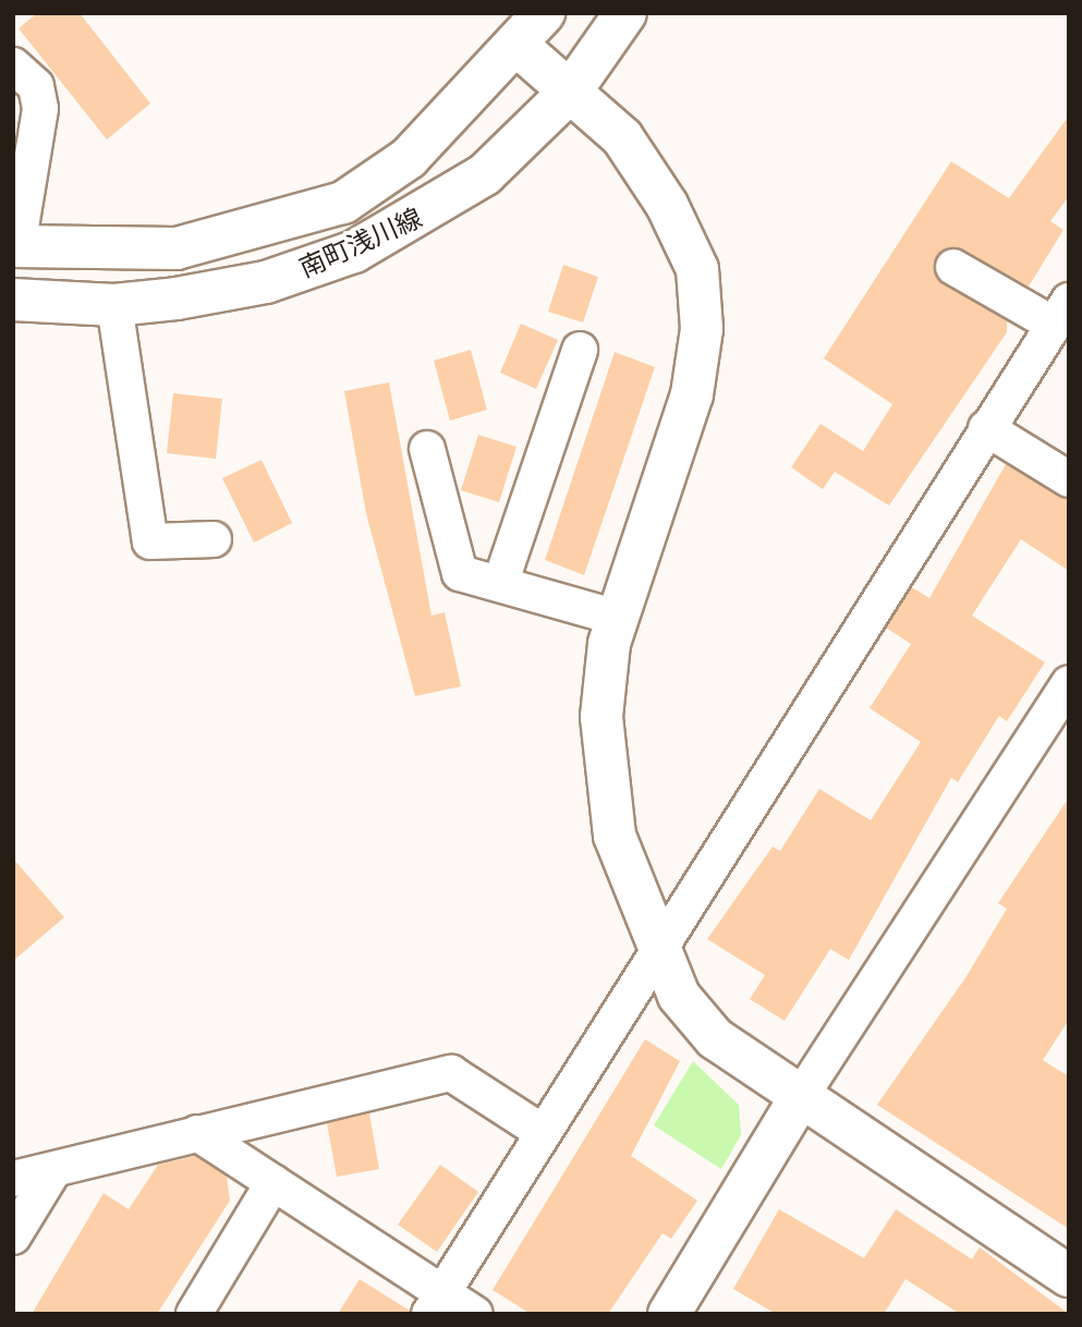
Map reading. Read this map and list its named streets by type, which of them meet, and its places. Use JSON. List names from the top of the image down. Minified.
{"streets":{"street":["南町浅川線"]}}
